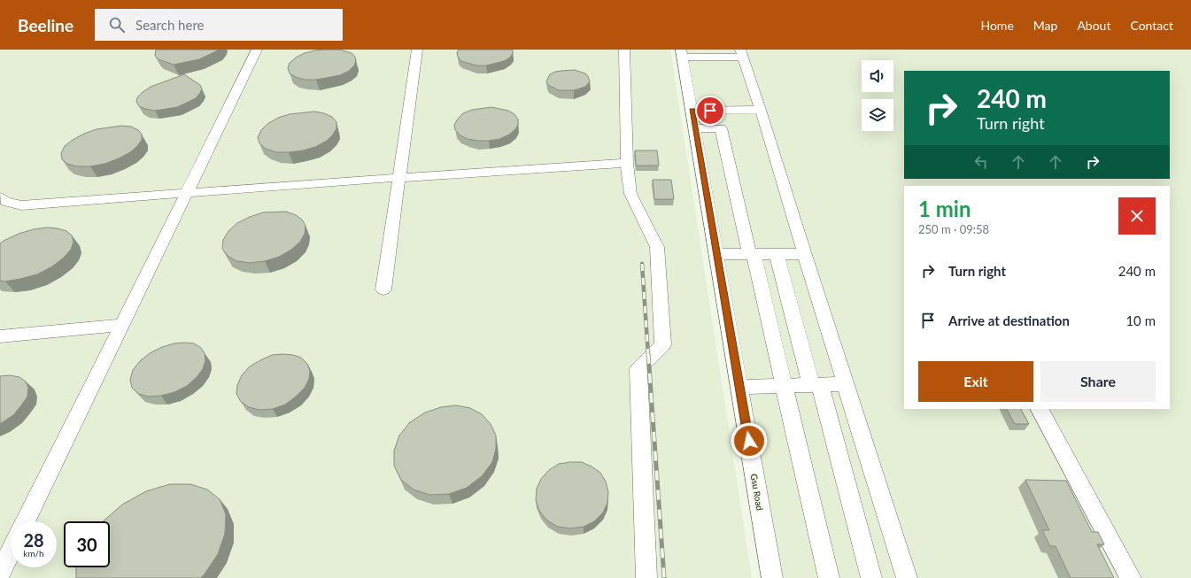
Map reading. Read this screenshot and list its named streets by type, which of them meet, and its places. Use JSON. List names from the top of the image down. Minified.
{"streets":{"street":["Gsu Road"]},"page":{"header":"Beeline","search":"Search here","nav":["Home","Map","About","Contact"],"turn":["240 m","Turn right"],"heading":["1 min","250 m · 09:58"],"list":[{"name":"Turn right","value":"240 m"},{"name":"Arrive at destination","value":"10 m"}],"buttons":["Exit","Share"],"speed":"28 km/h","limit":"30"}}
